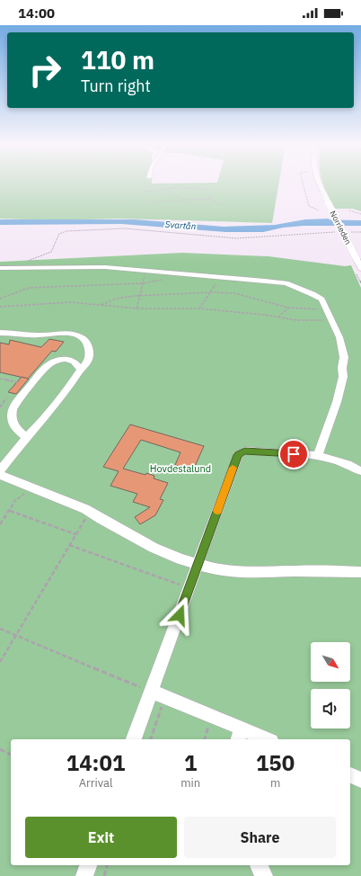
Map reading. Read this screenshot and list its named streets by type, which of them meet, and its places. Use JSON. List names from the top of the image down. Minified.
{"streets":{"main road":["Norrleden"]},"water":["Svartån"],"parks":["Hovdestalund"],"north":"bottom right","page":{"status":"14:00","turn":["110 m","Turn right"],"eta":["14:01","Arrival","1","min","150","m"],"buttons":["Exit","Share"]}}
